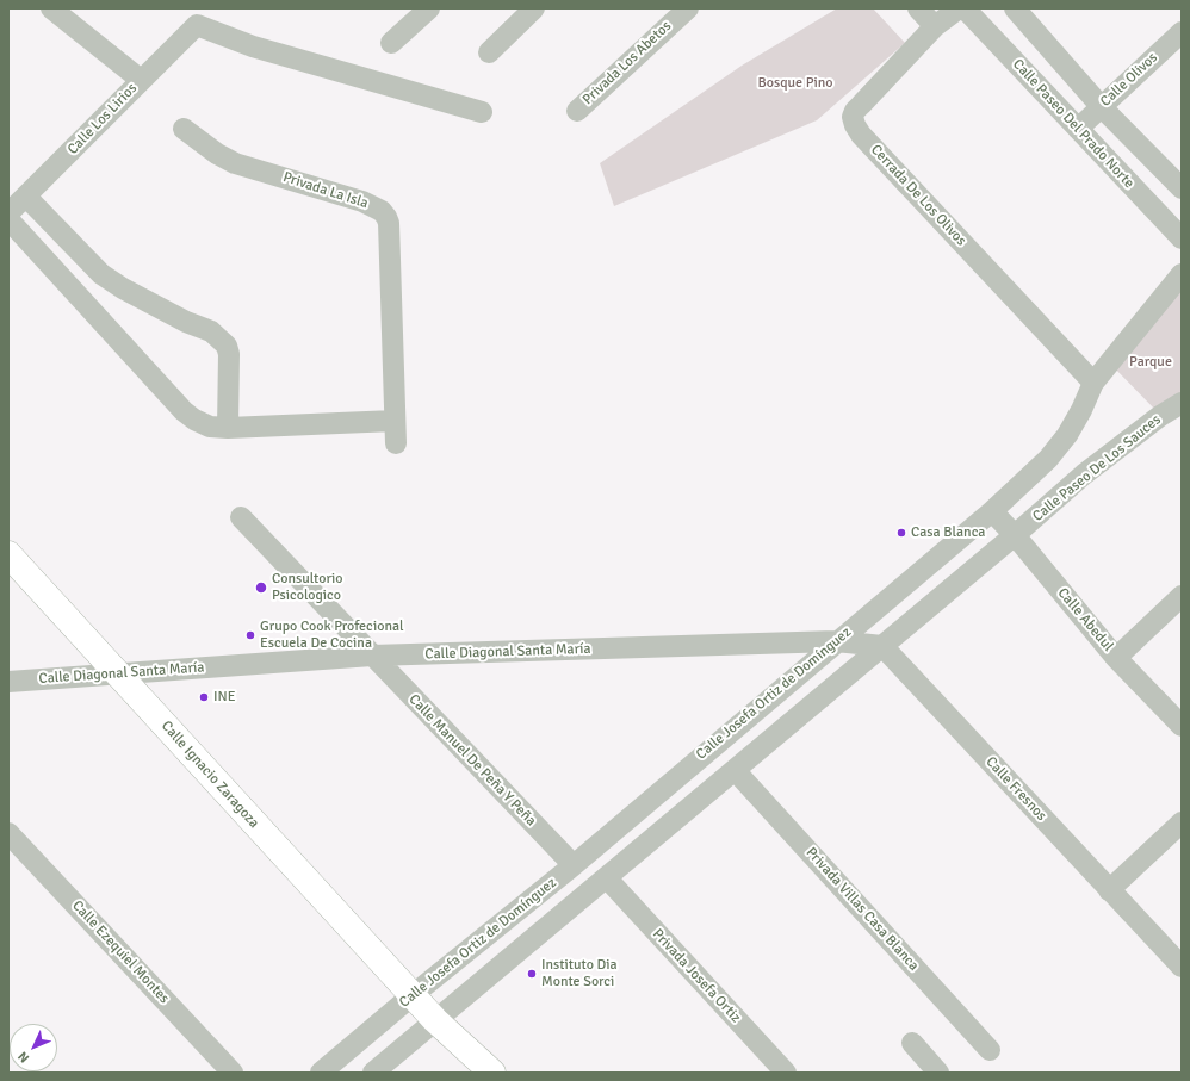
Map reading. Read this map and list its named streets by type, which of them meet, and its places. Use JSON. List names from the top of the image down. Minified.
{"streets":{"street":["Privada Los Abetos","Calle Olivos","Calle Los Lirios","Calle Paseo Del Prado Norte","Privada La Isla","Cerrada De Los Olivos","Calle Paseo De Los Sauces","Calle Abedul","Calle Diagonal Santa María","Calle Josefa Ortiz de Domínguez","Calle Manuel De Peña Y Peña","Calle Ignacio Zaragoza","Calle Fresnos","Privada Villas Casa Blanca","Calle Ezequiel Montes","Privada Josefa Ortiz"]},"crossings":[["Calle Olivos","Calle Paseo Del Prado Norte"],["Cerrada De Los Olivos","Calle Josefa Ortiz de Domínguez"],["Calle Paseo De Los Sauces","Calle Abedul"],["Calle Abedul","Calle Josefa Ortiz de Domínguez"],["Calle Diagonal Santa María","Calle Josefa Ortiz de Domínguez"],["Calle Diagonal Santa María","Calle Manuel De Peña Y Peña"],["Calle Diagonal Santa María","Calle Ignacio Zaragoza"],["Calle Josefa Ortiz de Domínguez","Calle Manuel De Peña Y Peña"],["Calle Josefa Ortiz de Domínguez","Calle Ignacio Zaragoza"]],"parks":["Bosque Pino","Parque"],"places":["Casa Blanca","Consultorio Psicologico","Grupo Cook Profecional Escuela De Cocina","INE","Instituto Dia Monte Sorci"],"north":"bottom left"}
